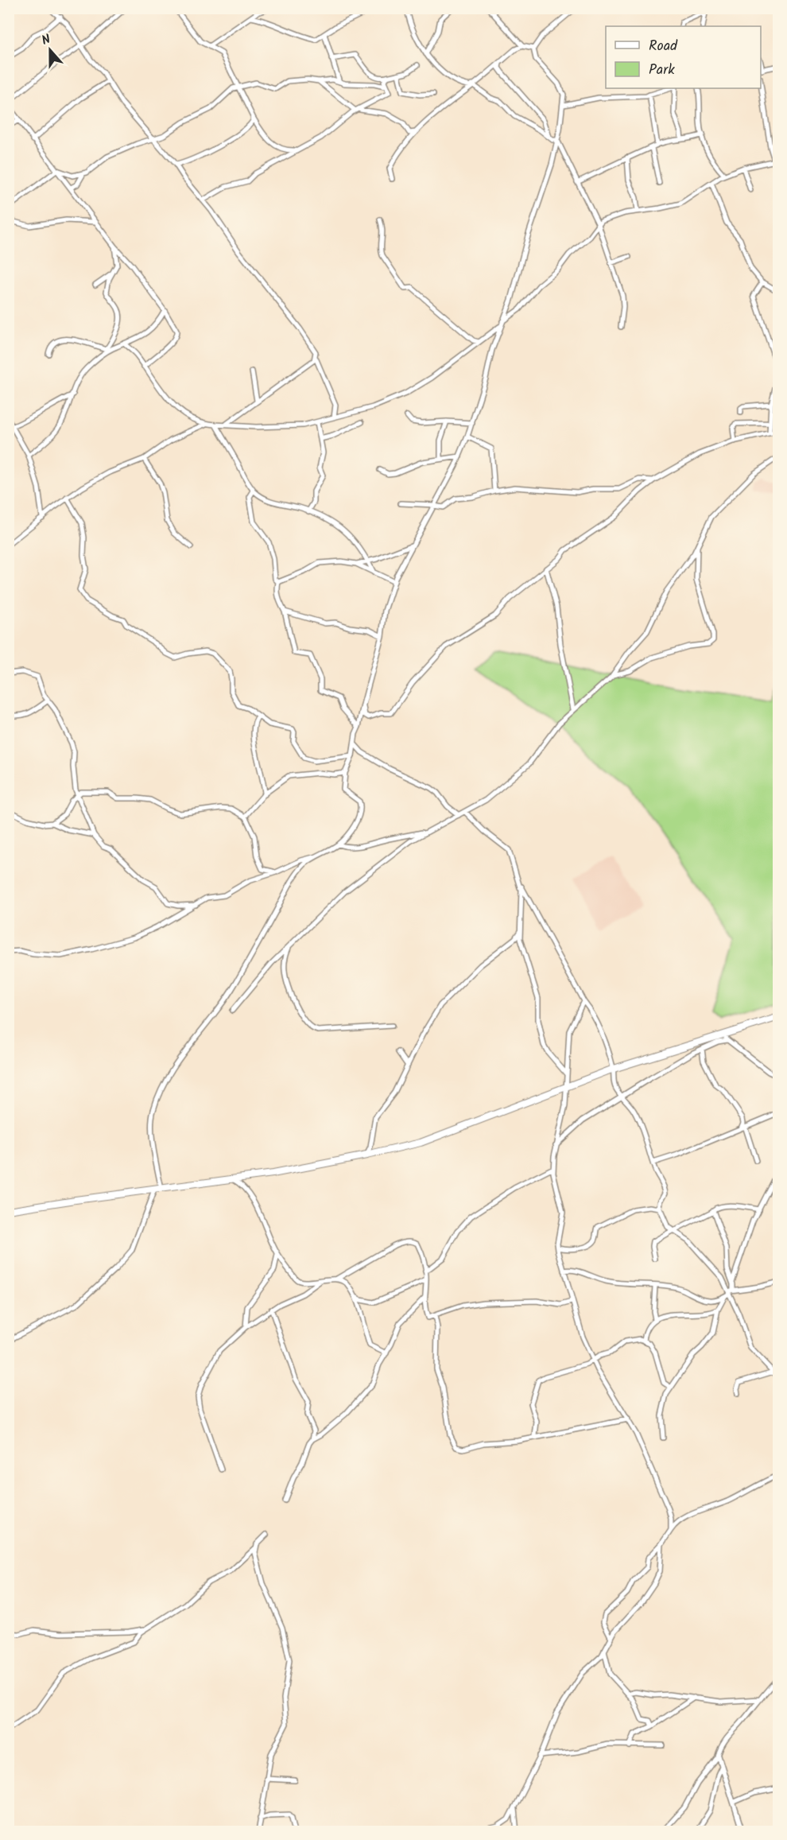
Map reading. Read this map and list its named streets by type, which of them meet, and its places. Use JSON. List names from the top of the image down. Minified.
{"legend":["Road","Park"],"north":"top"}
